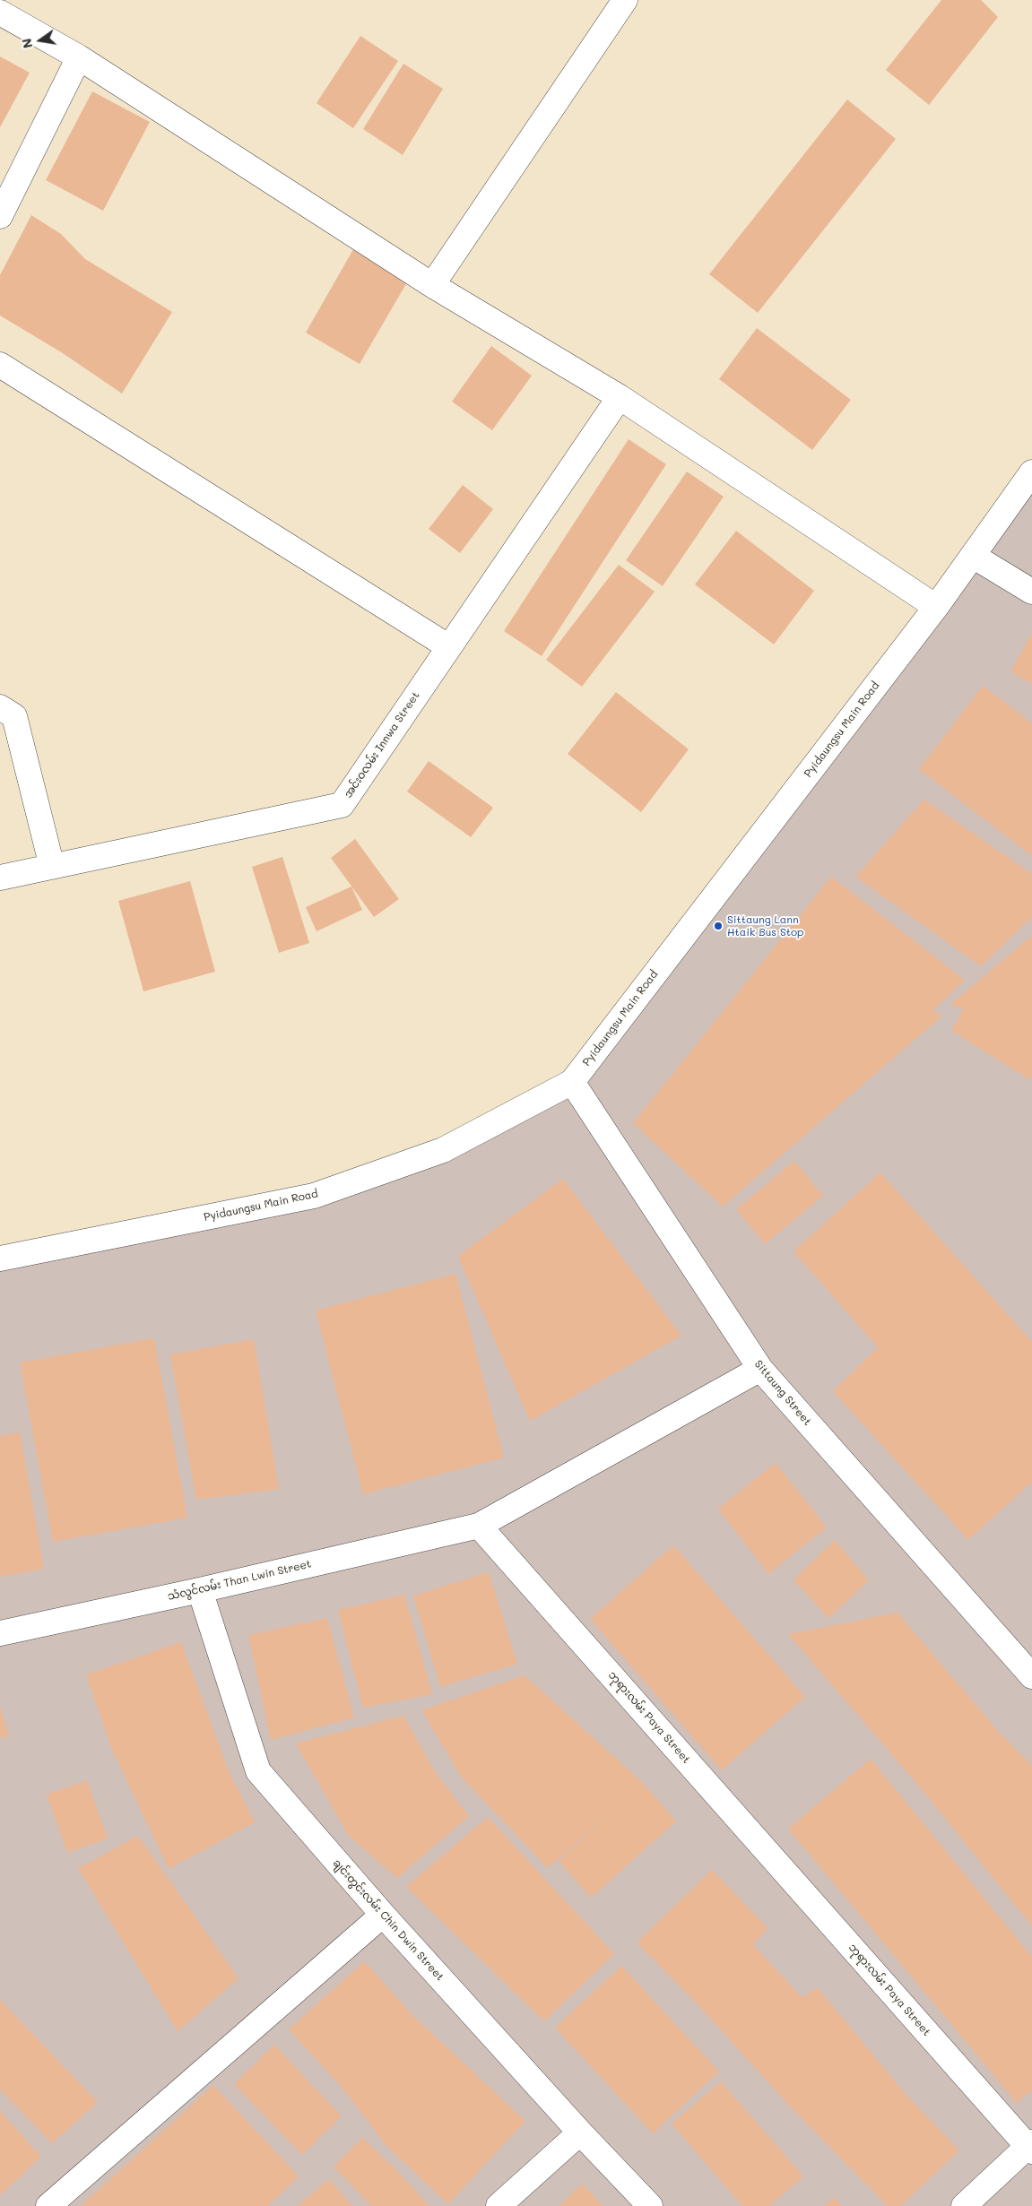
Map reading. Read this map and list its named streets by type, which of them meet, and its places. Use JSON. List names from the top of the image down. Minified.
{"streets":{"street":["Pyidaungsu Main Road","အင်းဝလမ်း Innwa Street","Sittaung Street","သံလွင်လမ်း Than Lwin Street","ဘုရားလမ်း Paya Street","ချင်းတွင်းလမ်း Chin Dwin Street"]},"crossings":[["Pyidaungsu Main Road","Sittaung Street"],["သံလွင်လမ်း Than Lwin Street","ဘုရားလမ်း Paya Street"],["သံလွင်လမ်း Than Lwin Street","ချင်းတွင်းလမ်း Chin Dwin Street"]],"places":["Sittaung Lann Htaik Bus Stop"],"north":"left"}
